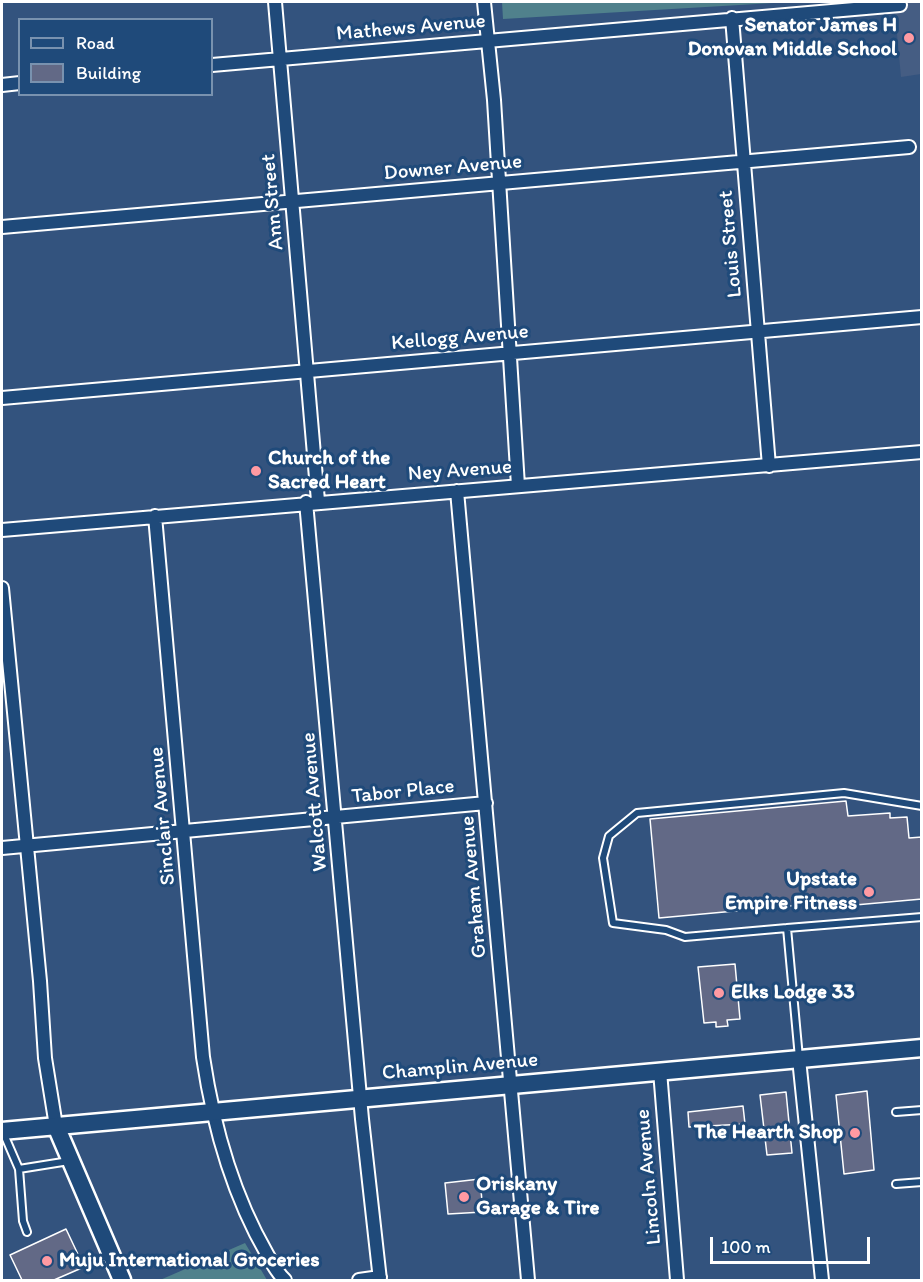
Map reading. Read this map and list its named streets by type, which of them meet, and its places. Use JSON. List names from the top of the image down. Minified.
{"streets":{"street":["Mathews Avenue","Downer Avenue","Ann Street","Louis Street","Kellogg Avenue","Ney Avenue","Tabor Place","Walcott Avenue","Sinclair Avenue","Graham Avenue","Champlin Avenue","Lincoln Avenue"]},"crossings":[["Mathews Avenue","Ann Street"],["Mathews Avenue","Louis Street"],["Downer Avenue","Ann Street"],["Downer Avenue","Louis Street"],["Ann Street","Kellogg Avenue"],["Ann Street","Walcott Avenue"],["Louis Street","Kellogg Avenue"],["Louis Street","Ney Avenue"],["Ney Avenue","Walcott Avenue"],["Ney Avenue","Sinclair Avenue"],["Ney Avenue","Graham Avenue"],["Tabor Place","Walcott Avenue"],["Tabor Place","Sinclair Avenue"],["Tabor Place","Graham Avenue"],["Walcott Avenue","Champlin Avenue"],["Sinclair Avenue","Champlin Avenue"],["Graham Avenue","Champlin Avenue"],["Champlin Avenue","Lincoln Avenue"]],"places":["Senator James H Donovan Middle School","Church of the Sacred Heart","Upstate Empire Fitness","Elks Lodge 33","The Hearth Shop","Oriskany Garage & Tire","Muju International Groceries"],"legend":["Road","Building"],"scale_bar":"100 m"}
